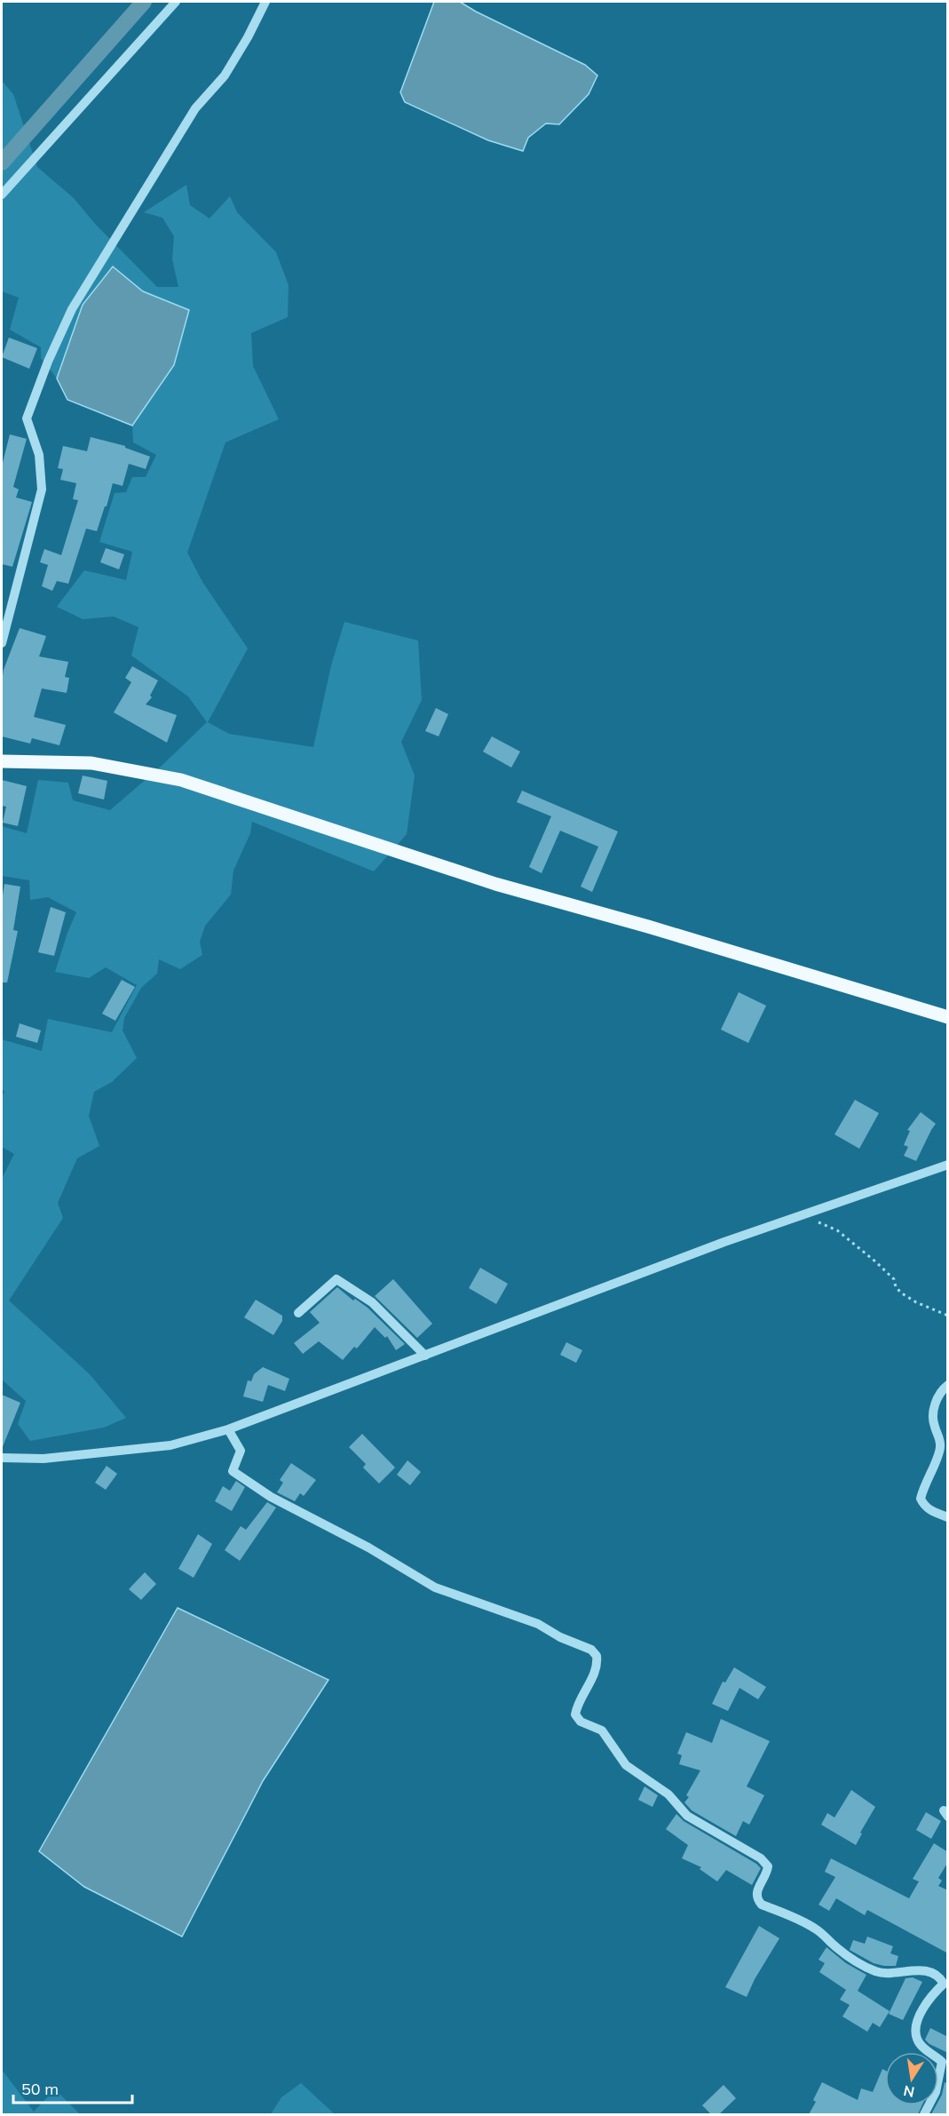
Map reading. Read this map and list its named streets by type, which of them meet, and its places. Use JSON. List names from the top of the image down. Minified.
{"scale_bar":"50 m","north":"bottom"}
